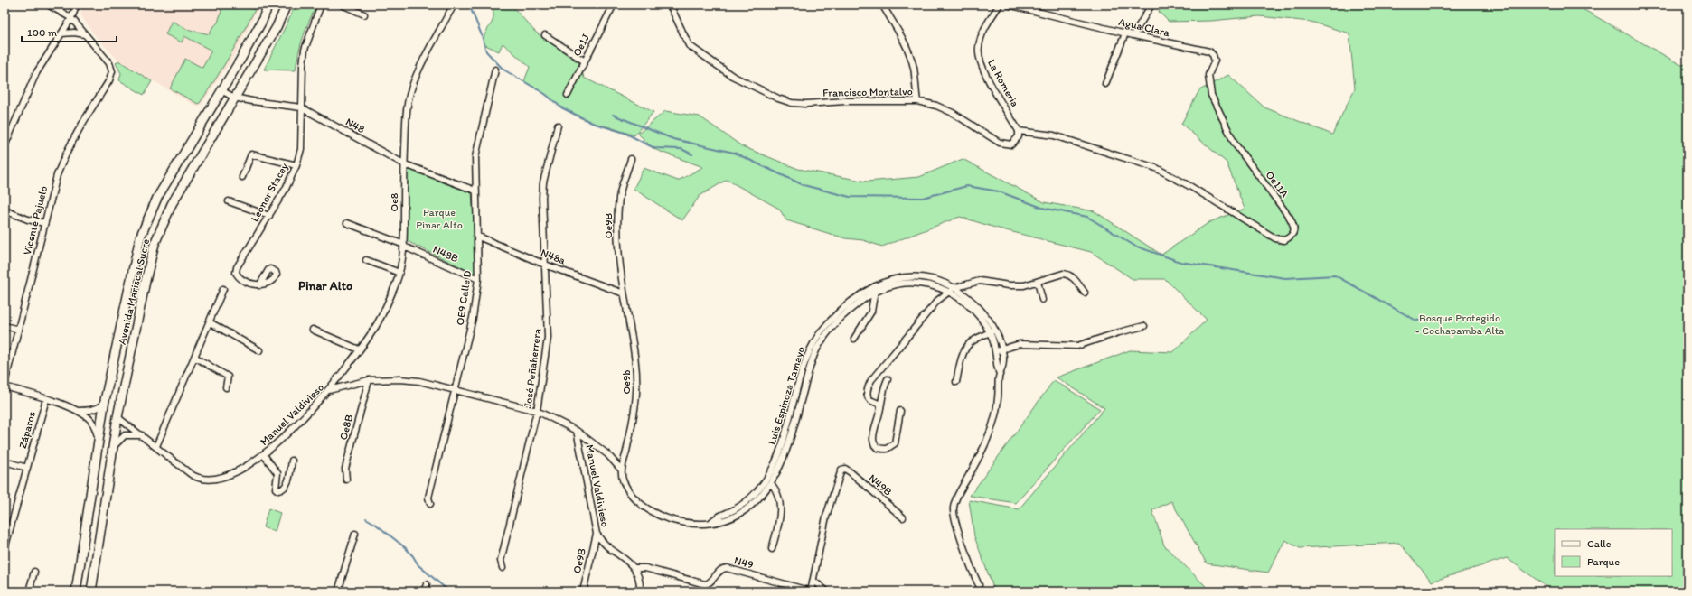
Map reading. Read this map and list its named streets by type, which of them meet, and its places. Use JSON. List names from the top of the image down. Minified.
{"streets":{"main road":["Avenida Mariscal Sucre"],"street":["Agua Clara","Oe1J","La Romeria","Francisco Montalvo","N48","Oe11A","Leonor Stacey","Oe8","Vicente Pajuelo","Oe9B","N48B","N48a","OE9 Calle D","José Peñaherrera","Oe9b","Luis Espinoza Tamayo","Manuel Valdivieso","Oe8B","Záparos","N49B","N49"]},"crossings":[["Agua Clara","Oe11A"],["La Romeria","Francisco Montalvo"],["La Romeria","Oe11A"],["Francisco Montalvo","Oe11A"],["N48","Leonor Stacey"],["N48","Oe8"],["N48","Avenida Mariscal Sucre"],["N48","OE9 Calle D"],["Oe8","N48B"],["Oe8","Manuel Valdivieso"],["Oe9B","N48a"],["Oe9B","Oe9b"],["Oe9B","Manuel Valdivieso"],["N48B","OE9 Calle D"],["N48a","OE9 Calle D"],["N48a","José Peñaherrera"],["N48a","Oe9b"],["Avenida Mariscal Sucre","Manuel Valdivieso"],["OE9 Calle D","Manuel Valdivieso"],["José Peñaherrera","Manuel Valdivieso"],["Oe9b","Luis Espinoza Tamayo"],["Oe9b","Manuel Valdivieso"],["Luis Espinoza Tamayo","Manuel Valdivieso"],["Manuel Valdivieso","Oe8B"],["Manuel Valdivieso","N49"]],"districts":["Pinar Alto"],"parks":["Parque Pinar Alto","Bosque Protegido - Cochapamba Alta"],"legend":["Calle","Parque"],"scale_bar":"100 m"}
